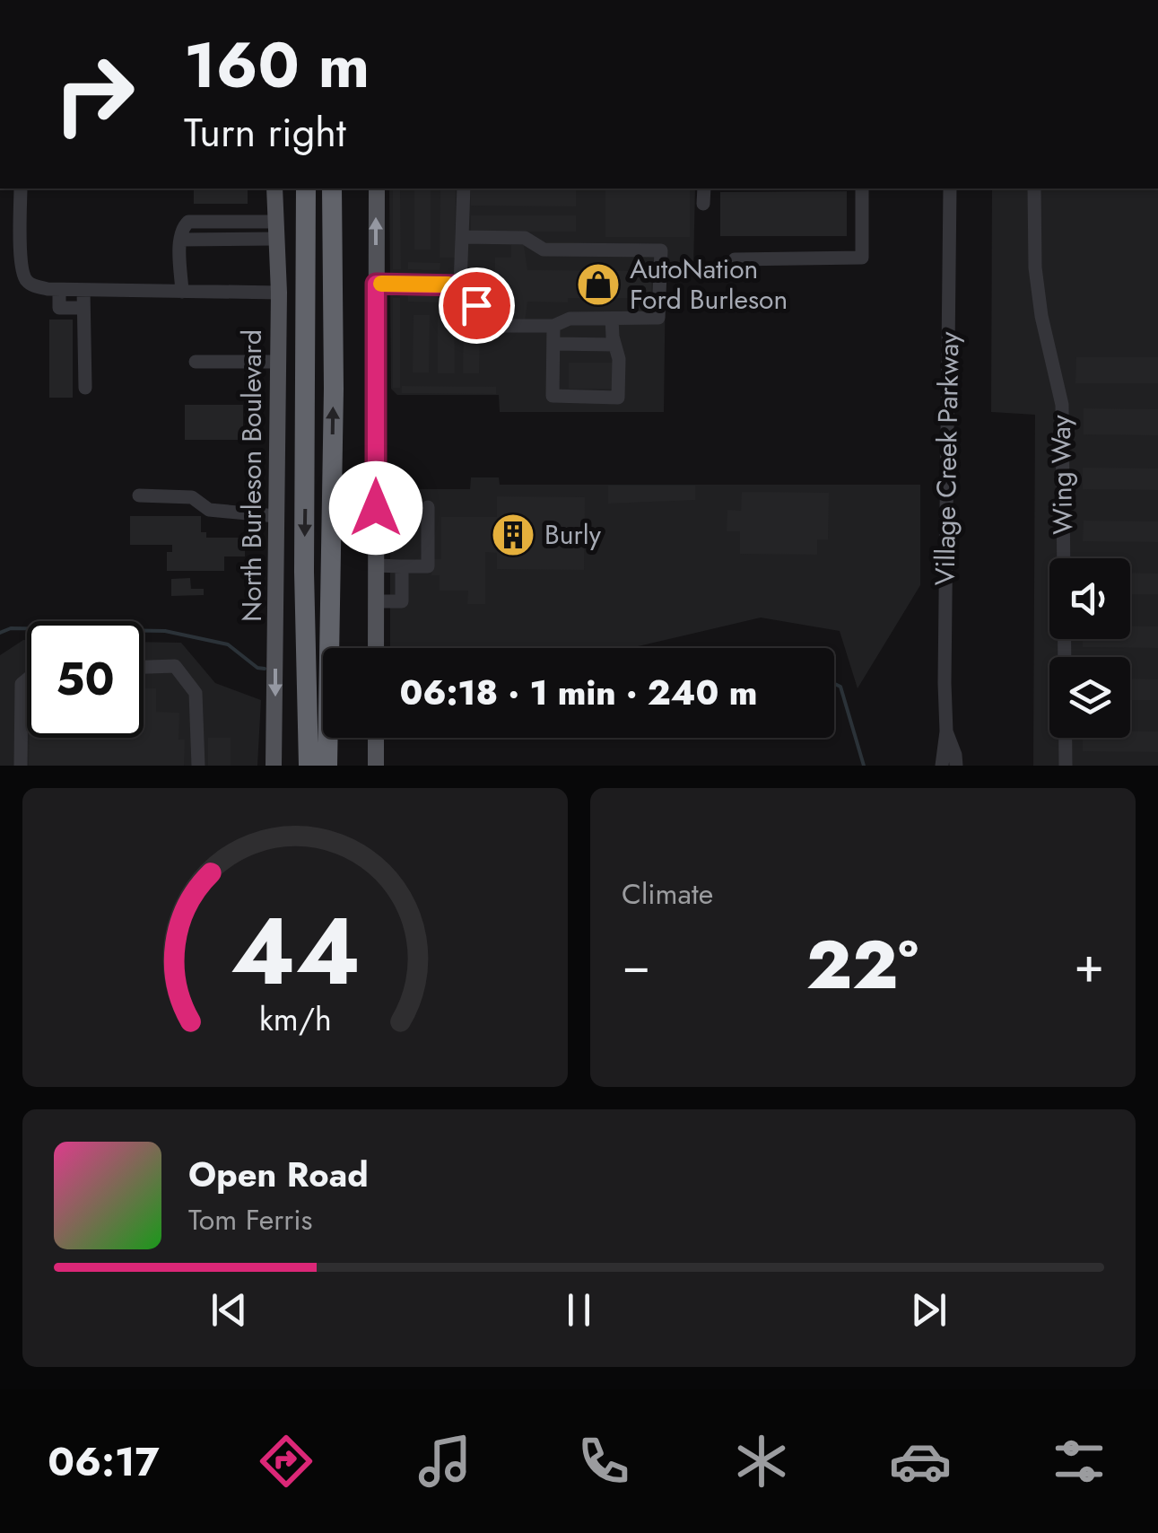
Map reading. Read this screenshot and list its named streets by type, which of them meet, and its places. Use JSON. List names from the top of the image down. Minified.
{"streets":{"main road":["North Burleson Boulevard"],"street":["Village Creek Parkway","Wing Way"]},"places":{"shop":["AutoNation Ford Burleson"],"building":["Burly"]},"page":{"turn":["160 m","Turn right"],"limit":"50","trip":"06:18 · 1 min · 240 m","tile":"Climate","heat":["−","22°","+"],"song":["Open Road","Tom Ferris"],"tabs":"06:17","gauge":["44","km/h"]}}
